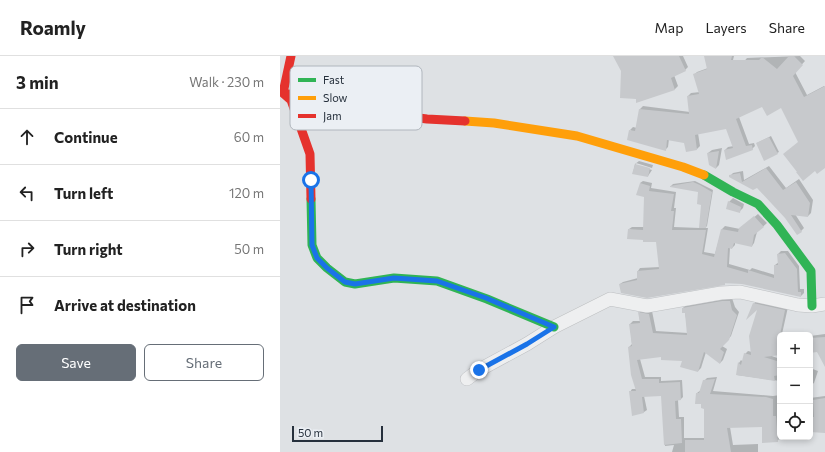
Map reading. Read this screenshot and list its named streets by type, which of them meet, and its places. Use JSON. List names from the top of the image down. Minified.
{"legend":["Fast","Slow","Jam"],"scale_bar":"50 m","page":{"header":"Roamly","nav":["Map","Layers","Share"],"heading":["3 min","Walk · 230 m"],"list":[["Continue","60 m"],["Turn left","120 m"],["Turn right","50 m"],"Arrive at destination"],"buttons":["Save","Share"],"map_buttons":["+","−"],"scale":"50 m"}}
